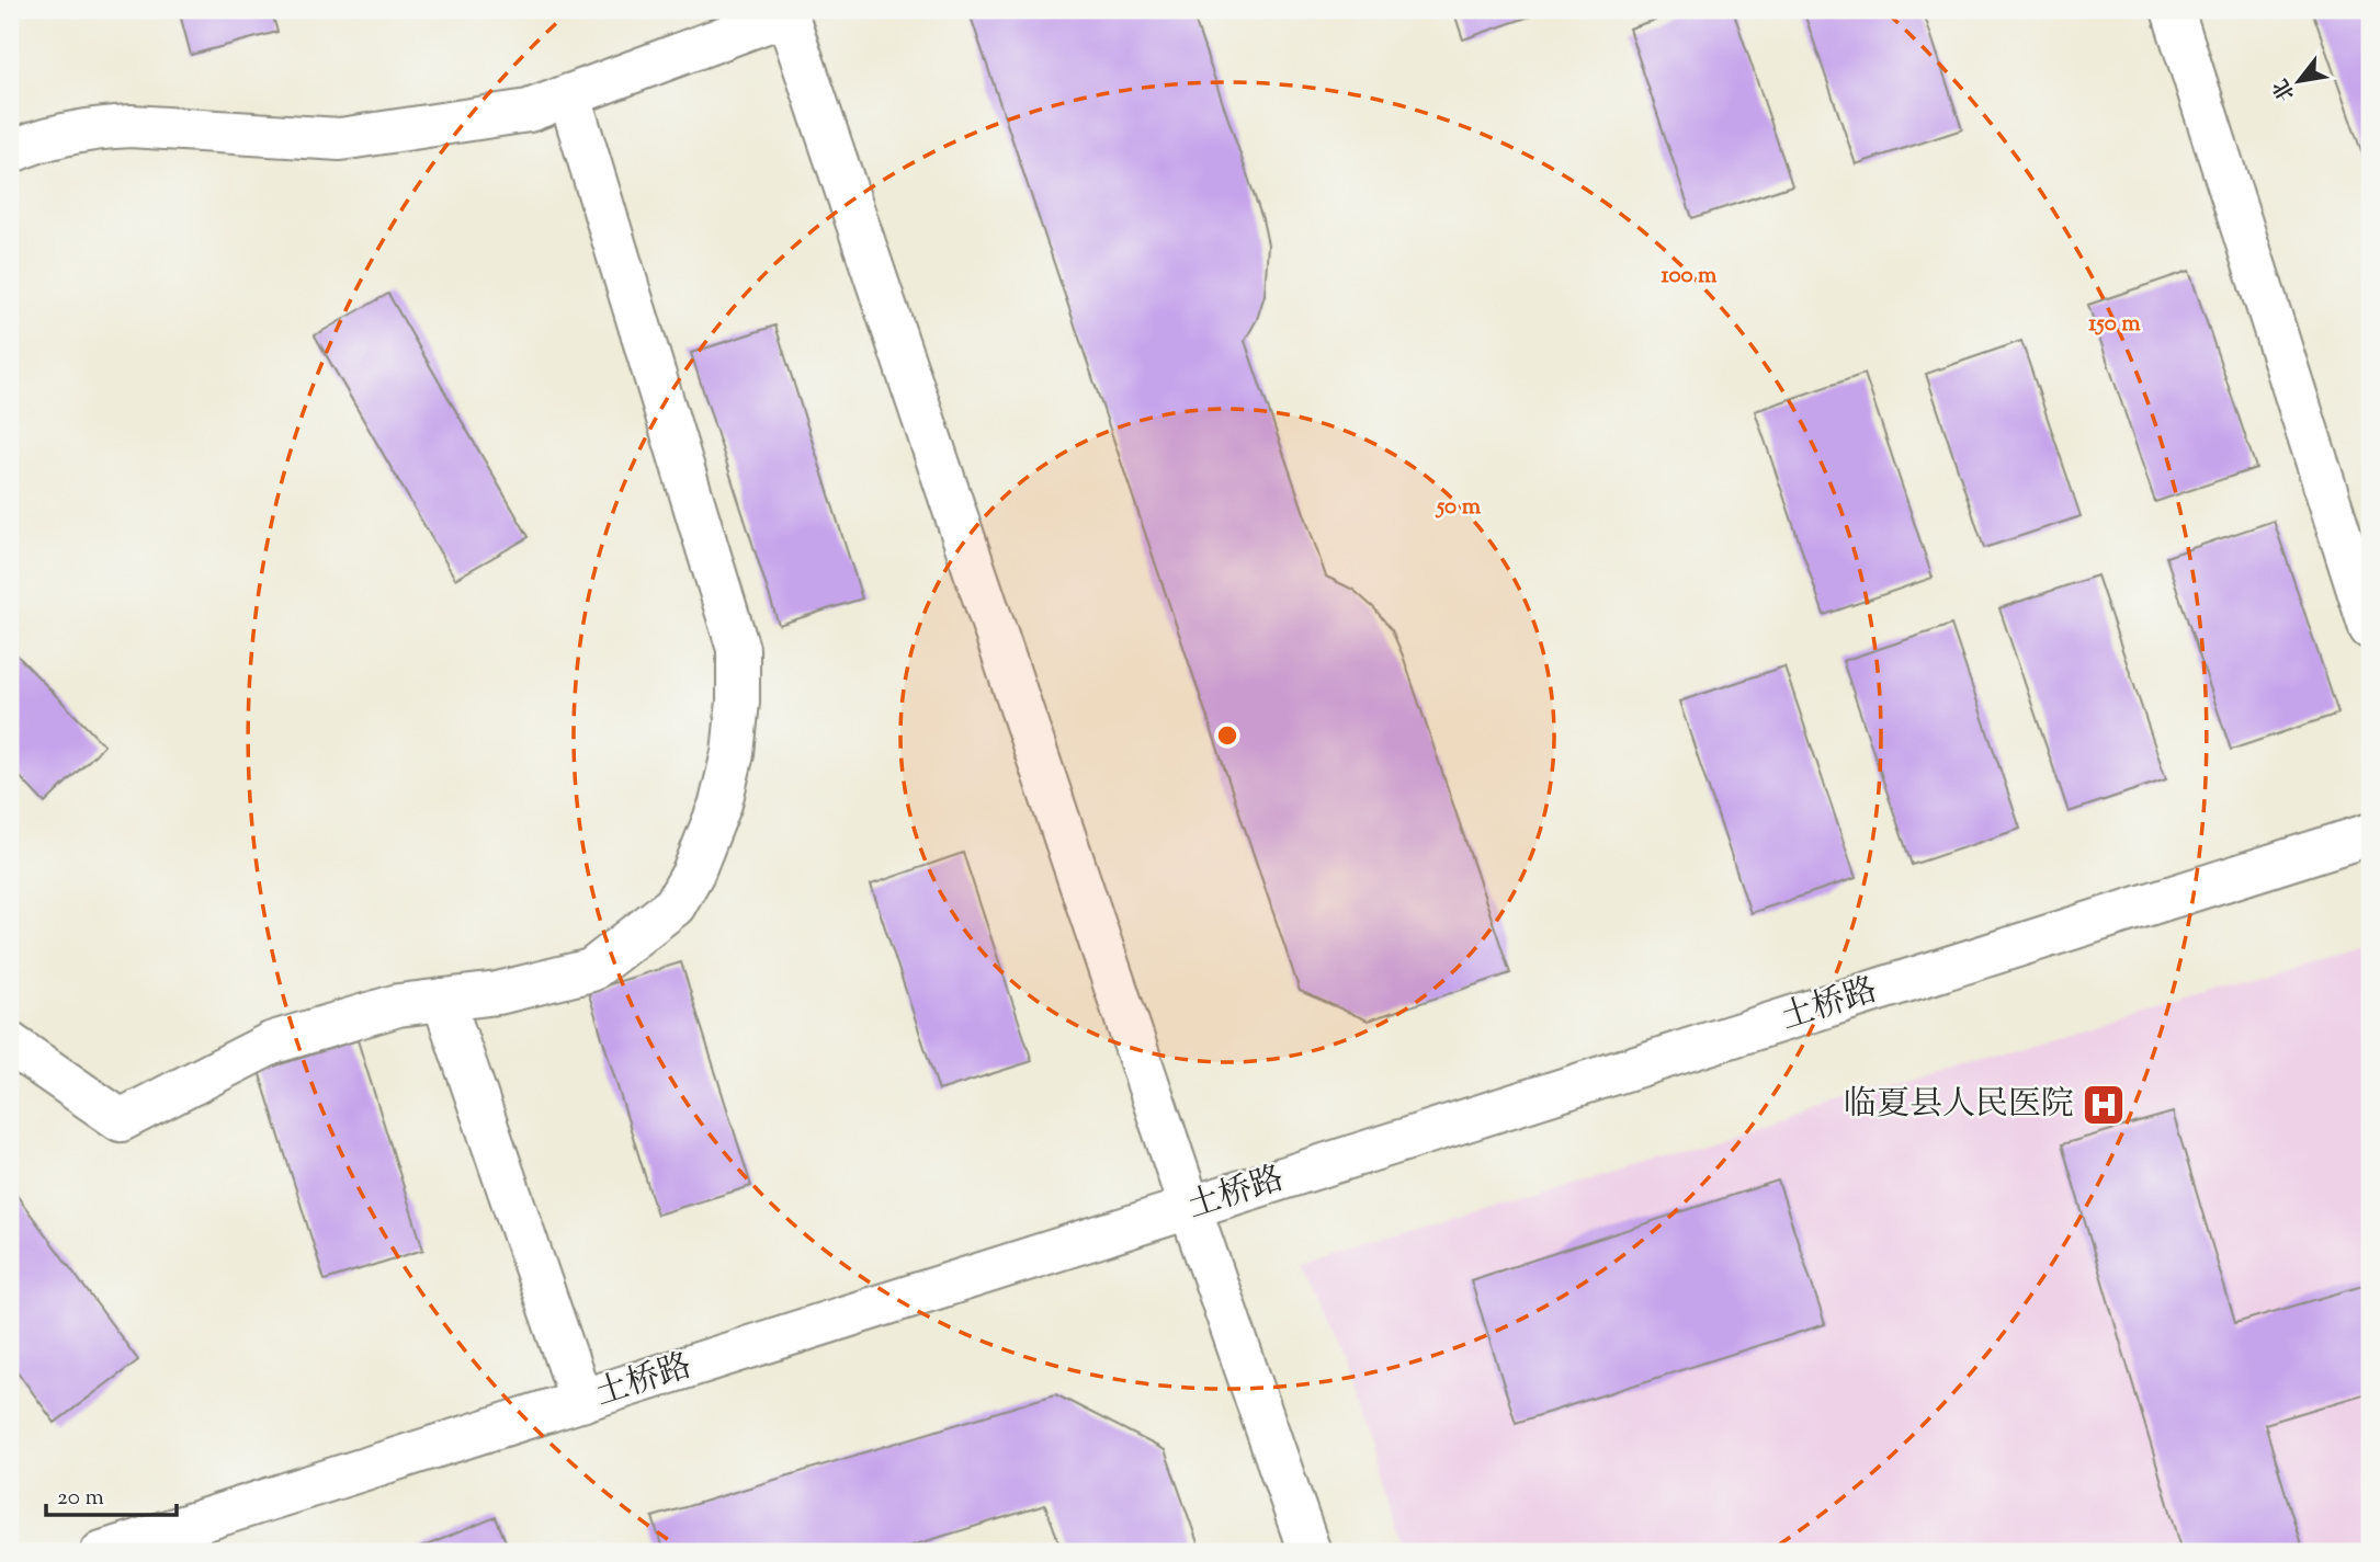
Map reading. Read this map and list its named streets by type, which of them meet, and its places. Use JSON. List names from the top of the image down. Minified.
{"streets":{"street":["土桥路"]},"places":{"hospital":["临夏县人民医院"]},"scale_bar":"20 m","north":"bottom left","rings":["100 m","150 m","50 m"]}
